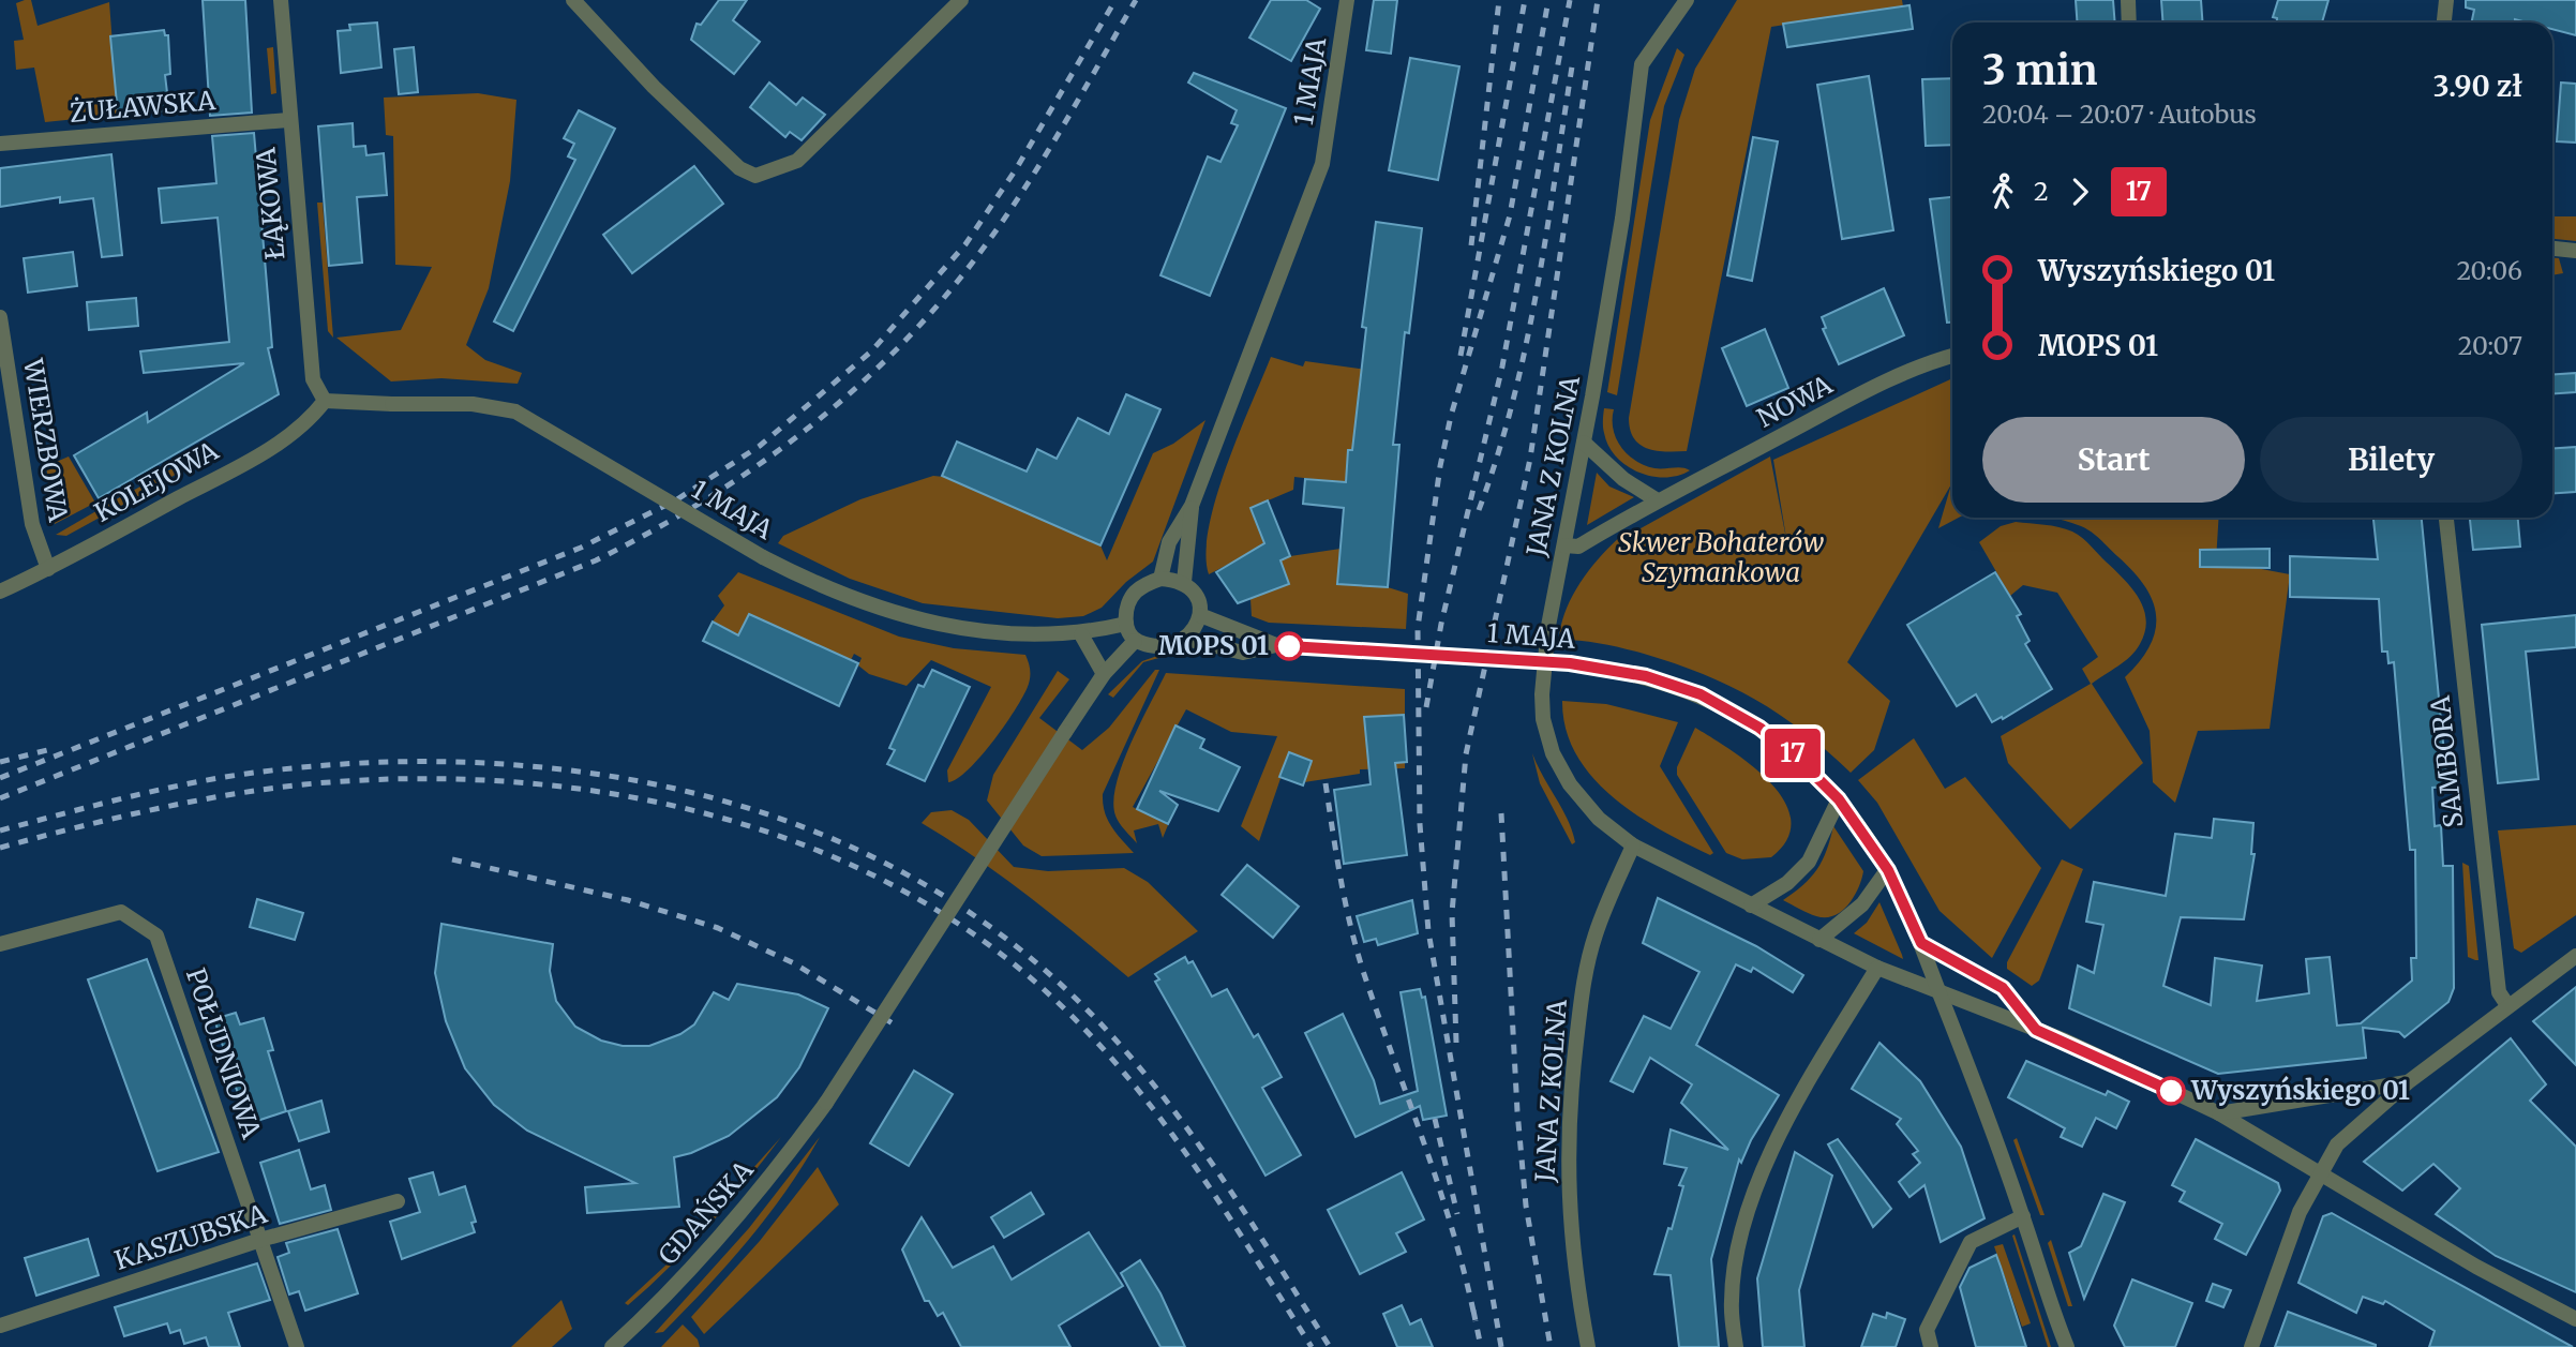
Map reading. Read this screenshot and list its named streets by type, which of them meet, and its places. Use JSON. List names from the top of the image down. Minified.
{"streets":{"street":["1 MAJA","ŻUŁAWSKA","ŁĄKOWA","NOWA","WIERZBOWA","JANA Z KOLNA","KOLEJOWA","SAMBORA","POŁUDNIOWA","GDAŃSKA","KASZUBSKA"]},"crossings":[["1 MAJA","ŁĄKOWA"],["1 MAJA","JANA Z KOLNA"],["1 MAJA","KOLEJOWA"],["ŻUŁAWSKA","ŁĄKOWA"],["ŁĄKOWA","KOLEJOWA"],["NOWA","JANA Z KOLNA"],["WIERZBOWA","KOLEJOWA"],["POŁUDNIOWA","KASZUBSKA"]],"parks":["Skwer Bohaterów Szymankowa"],"places":["MOPS 01","Wyszyńskiego 01"],"lines":["bus line 17"],"page":{"on_map":"17","heading":["3 min","20:04 – 20:07 · Autobus","3.90 zł"],"legs":["2","17"],"list":[{"name":"Wyszyńskiego 01","value":"20:06"},{"name":"MOPS 01","value":"20:07"}],"buttons":["Start","Bilety"]}}
